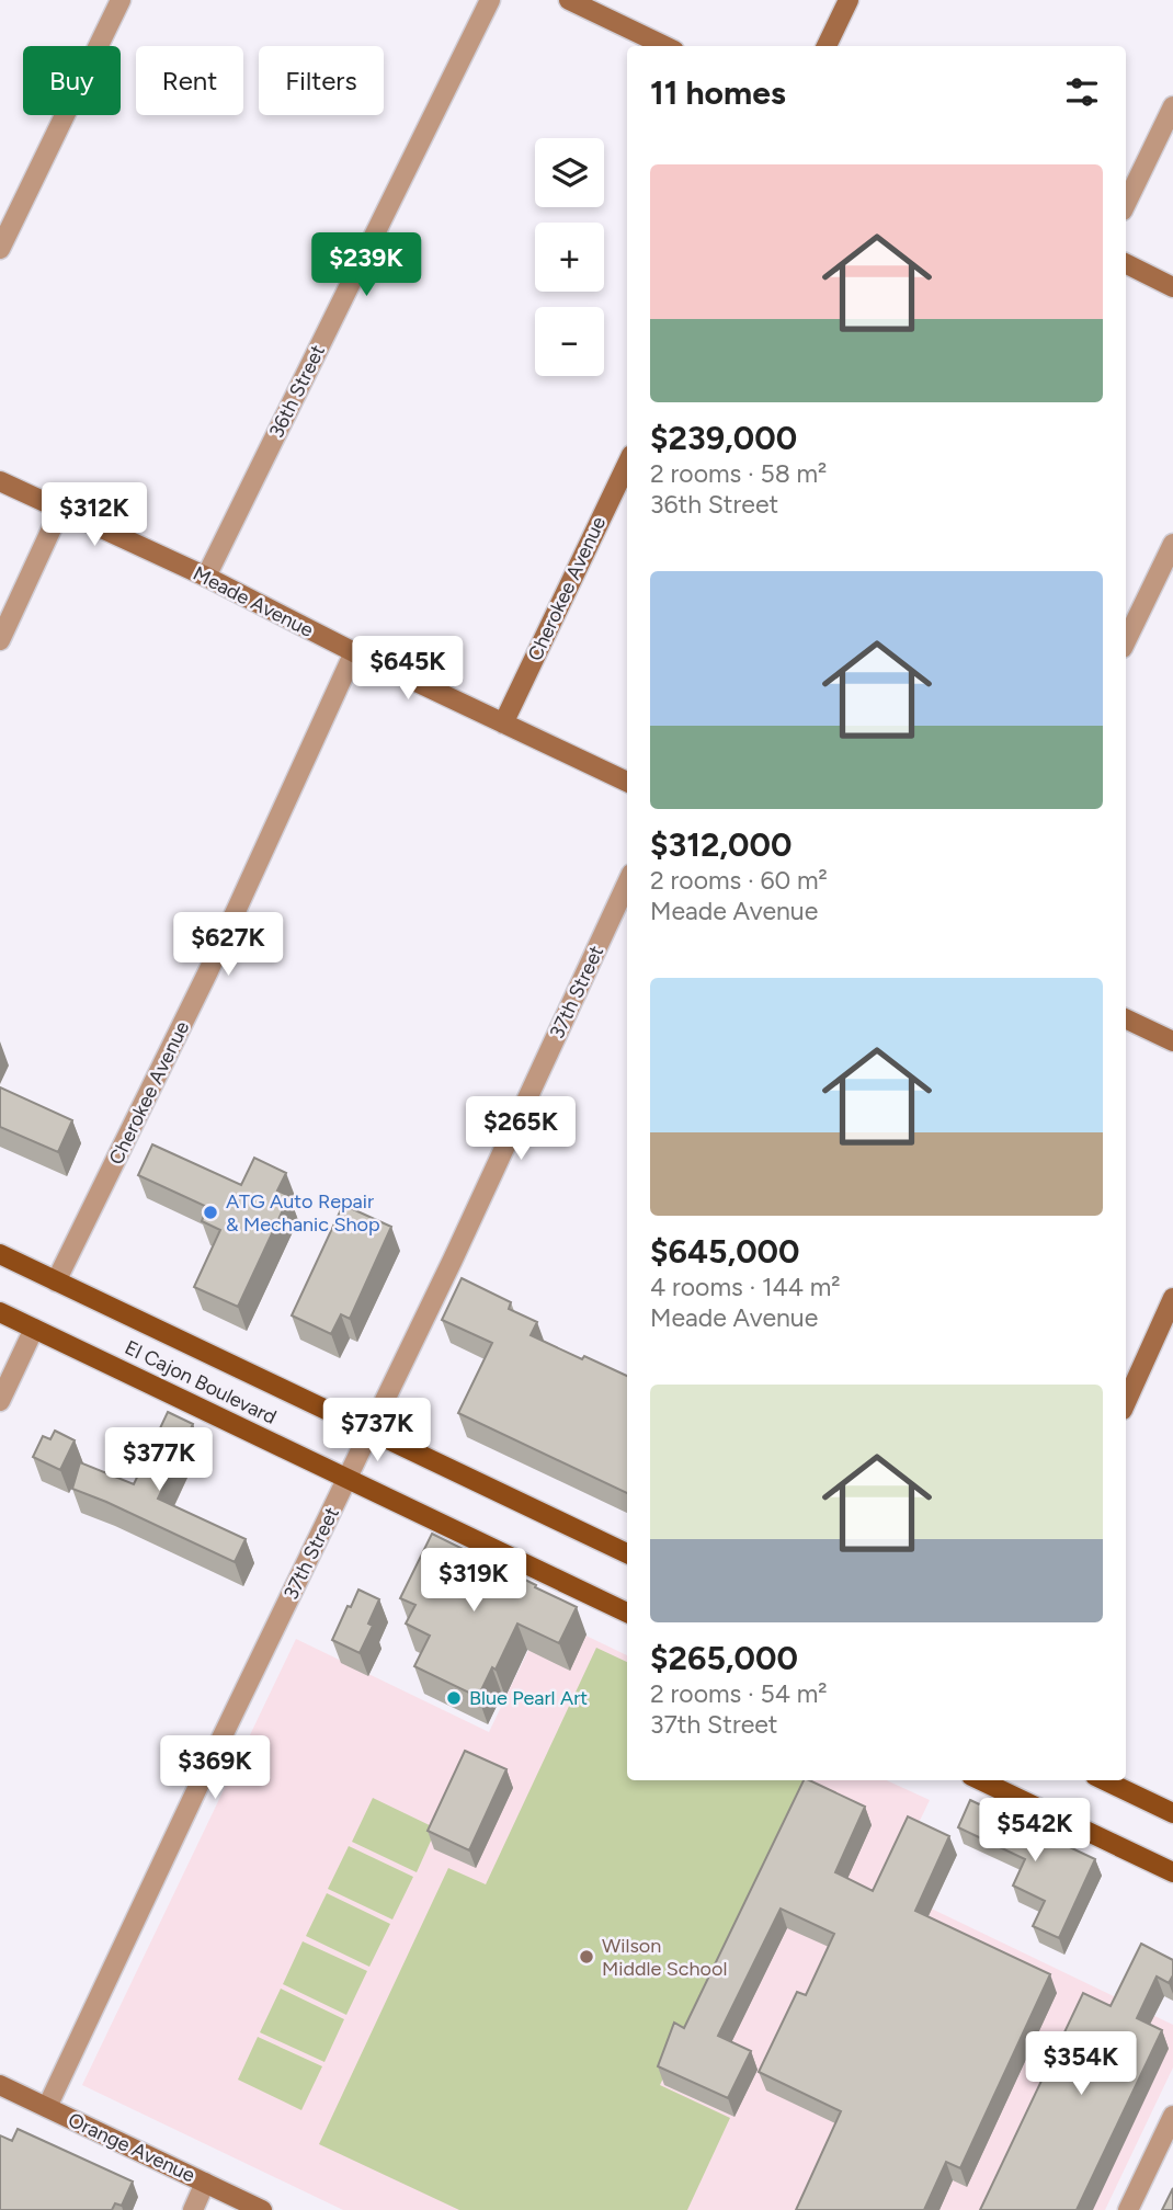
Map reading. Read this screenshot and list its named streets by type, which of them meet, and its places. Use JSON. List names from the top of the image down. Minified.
{"streets":{"main road":["Cherokee Avenue","Meade Avenue","El Cajon Boulevard","Orange Avenue"],"street":["36th Street","37th Street"]},"crossings":[["36th Street","Meade Avenue"],["Cherokee Avenue","Meade Avenue"],["Cherokee Avenue","El Cajon Boulevard"],["37th Street","El Cajon Boulevard"],["37th Street","Orange Avenue"]],"places":["ATG Auto Repair & Mechanic Shop","Blue Pearl Art","Wilson Middle School"],"page":{"chip":["Buy","Rent","Filters"],"heading":"11 homes","map_buttons":["+","−"],"list":[{"name":"$239,000","note":"2 rooms · 58 m² · 36th Street"},{"name":"$312,000","note":"2 rooms · 60 m² · Meade Avenue"},{"name":"$645,000","note":"4 rooms · 144 m² · Meade Avenue"},{"name":"$265,000","note":"2 rooms · 54 m² · 37th Street"}],"price":["$239K","$312K","$645K","$627K","$265K","$737K","$377K","$319K","$369K","$542K","$354K"]}}
